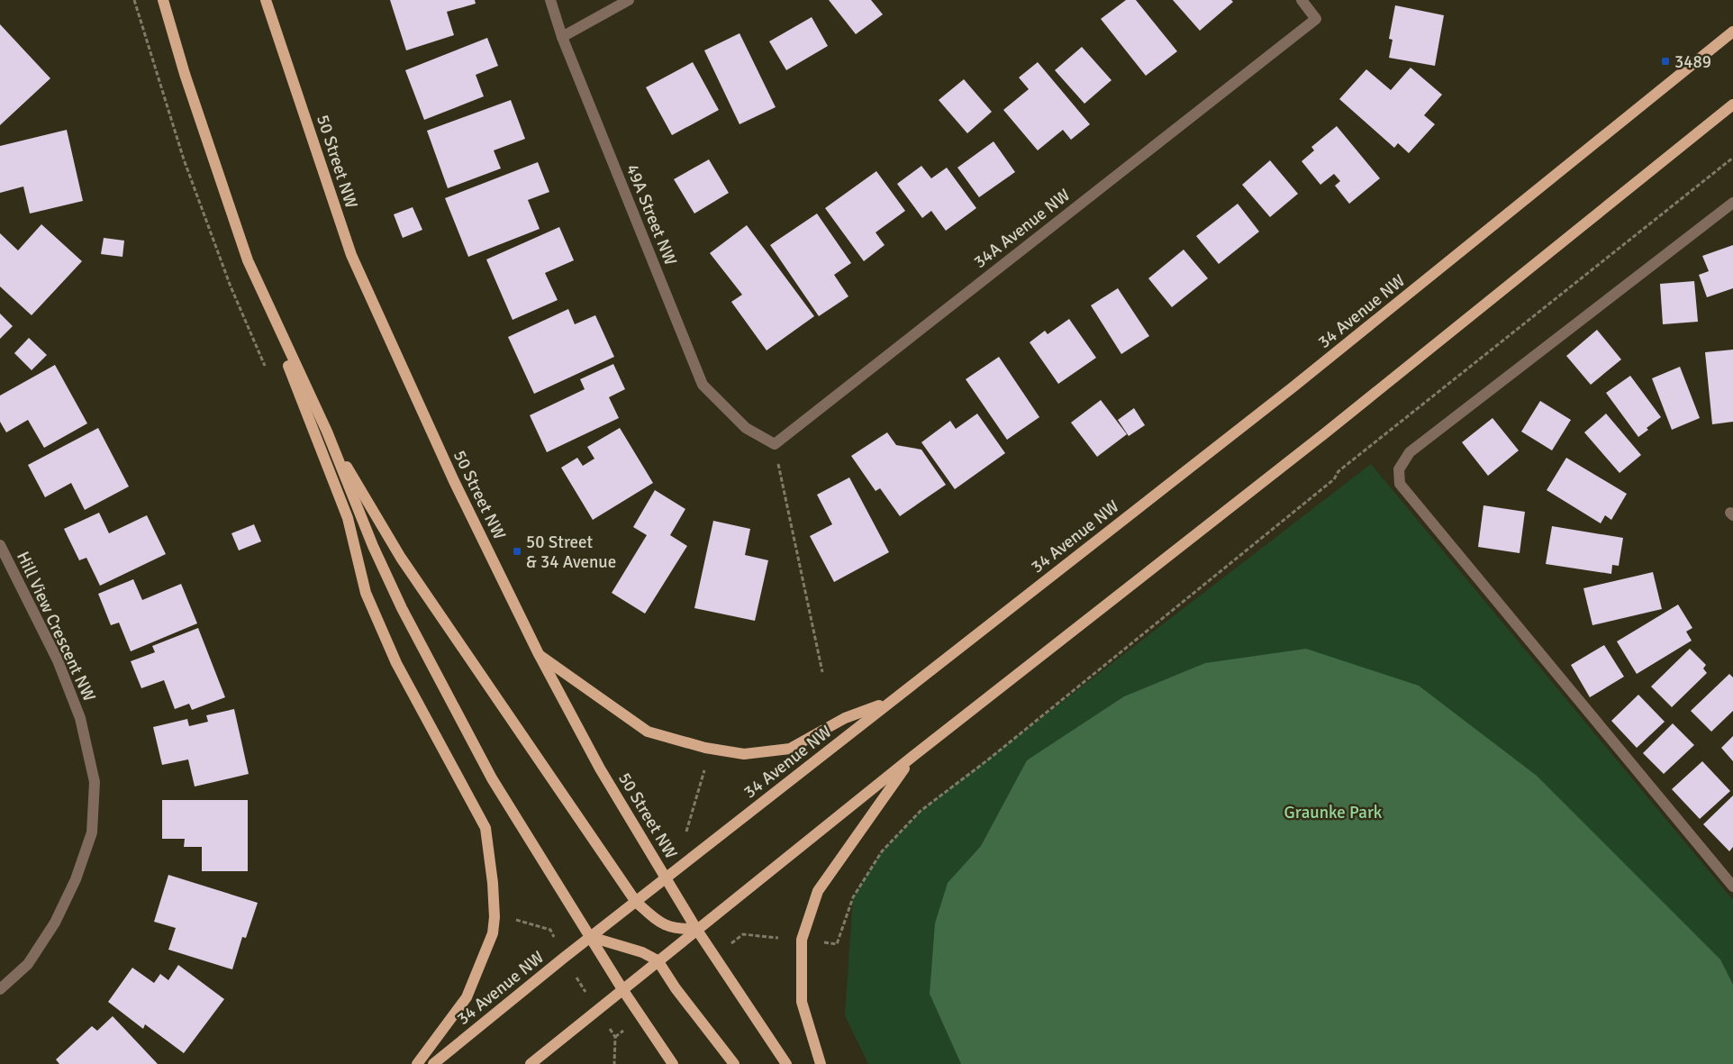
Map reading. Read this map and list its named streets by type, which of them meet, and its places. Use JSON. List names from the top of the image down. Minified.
{"streets":{"main road":["50 Street NW","34 Avenue NW"],"street":["49A Street NW","34A Avenue NW","Hill View Crescent NW"]},"crossings":[["50 Street NW","34 Avenue NW"],["49A Street NW","34A Avenue NW"]],"parks":["Graunke Park"],"places":{"transit":["3489","50 Street & 34 Avenue"]}}
